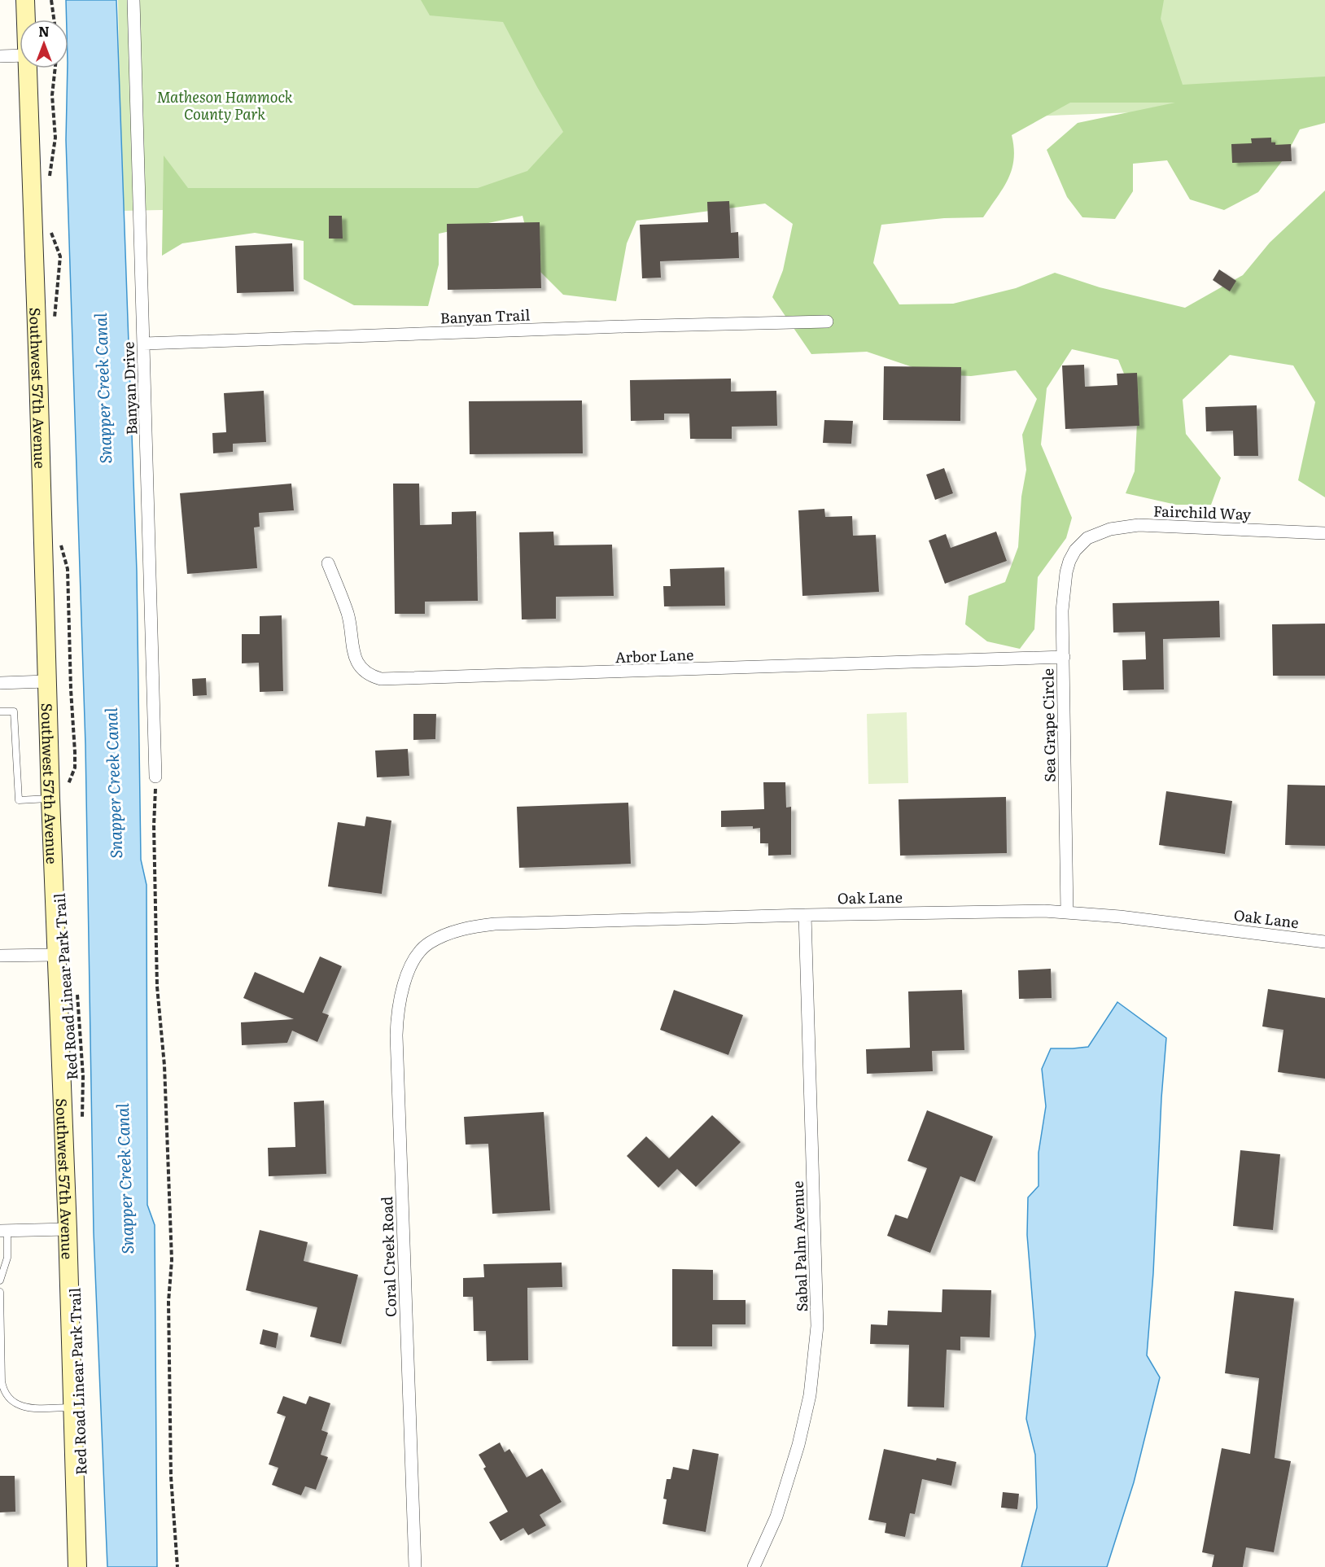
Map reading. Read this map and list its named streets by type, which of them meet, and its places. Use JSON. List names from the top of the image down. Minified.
{"streets":{"main road":["Southwest 57th Avenue"],"street":["Banyan Trail","Banyan Drive","Fairchild Way","Arbor Lane","Sea Grape Circle","Oak Lane","Sabal Palm Avenue","Coral Creek Road"],"path":["Red Road Linear Park Trail"]},"crossings":[["Banyan Trail","Banyan Drive"],["Fairchild Way","Sea Grape Circle"],["Arbor Lane","Sea Grape Circle"],["Sea Grape Circle","Oak Lane"],["Oak Lane","Sabal Palm Avenue"],["Oak Lane","Coral Creek Road"]],"water":["Snapper Creek Canal"],"parks":["Matheson Hammock County Park"],"north":"top"}
